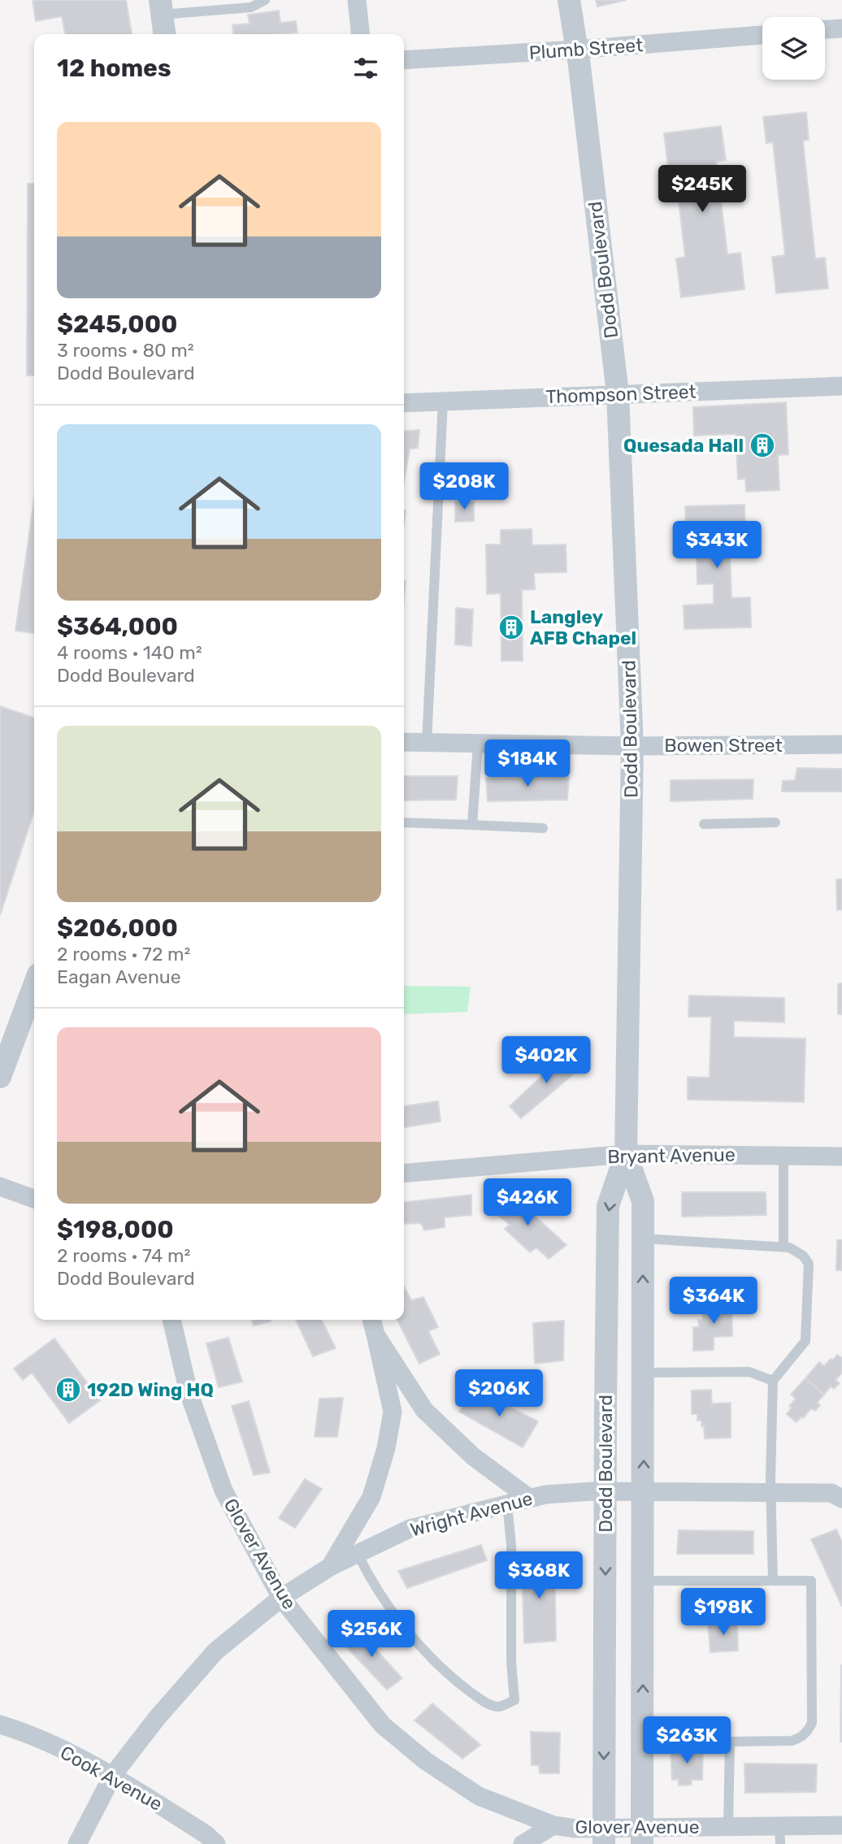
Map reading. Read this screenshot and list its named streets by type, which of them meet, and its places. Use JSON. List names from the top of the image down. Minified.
{"streets":{"street":["Plumb Street","Dodd Boulevard","Thompson Street","Bowen Street","Bryant Avenue","Wright Avenue","Glover Avenue","Cook Avenue"]},"crossings":[["Plumb Street","Dodd Boulevard"],["Dodd Boulevard","Thompson Street"],["Dodd Boulevard","Bowen Street"],["Dodd Boulevard","Bryant Avenue"],["Dodd Boulevard","Wright Avenue"],["Dodd Boulevard","Glover Avenue"],["Wright Avenue","Glover Avenue"],["Wright Avenue","Cook Avenue"]],"places":{"building":["Quesada Hall","Langley AFB Chapel","192D Wing HQ"]},"page":{"heading":"12 homes","list":[{"name":"$245,000","note":"3 rooms · 80 m² · Dodd Boulevard"},{"name":"$364,000","note":"4 rooms · 140 m² · Dodd Boulevard"},{"name":"$206,000","note":"2 rooms · 72 m² · Eagan Avenue"},{"name":"$198,000","note":"2 rooms · 74 m² · Dodd Boulevard"}],"price":["$245K","$208K","$343K","$184K","$402K","$426K","$364K","$206K","$368K","$198K","$256K","$263K"]}}
